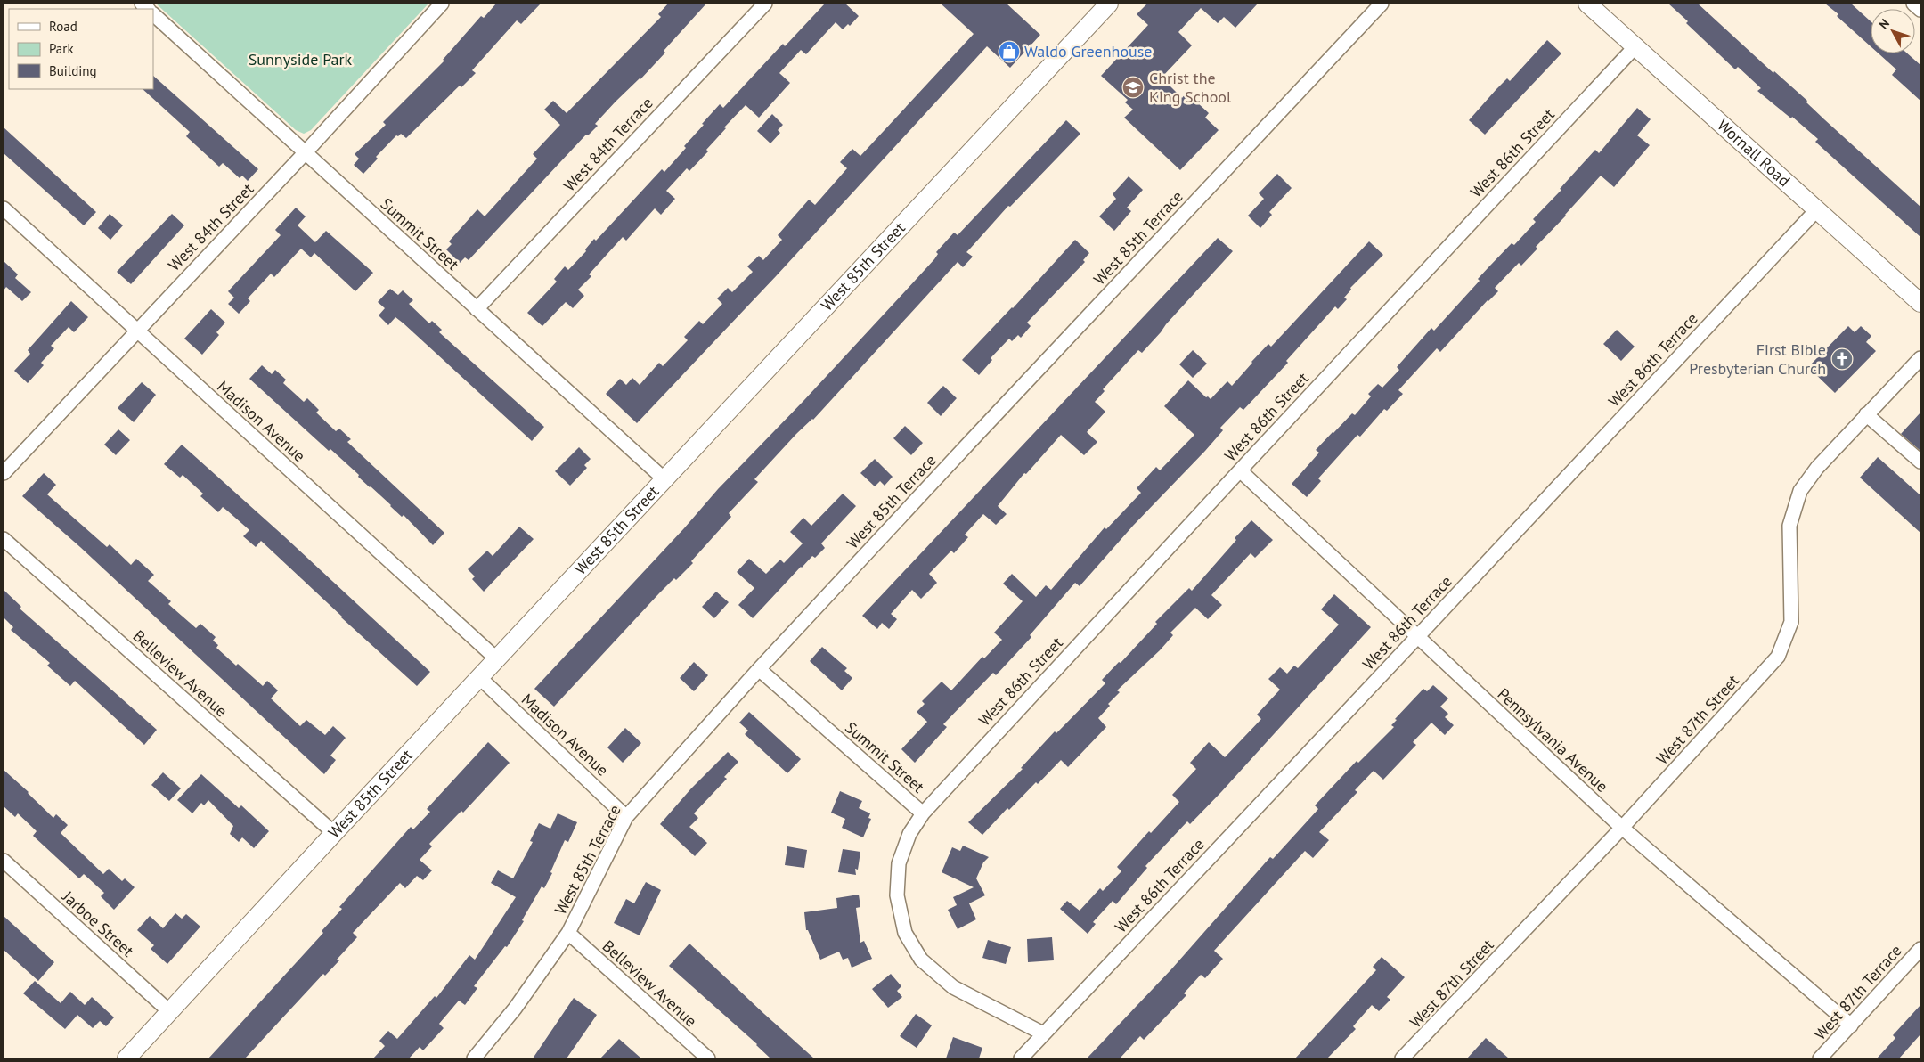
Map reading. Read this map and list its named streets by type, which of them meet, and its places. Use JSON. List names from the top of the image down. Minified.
{"streets":{"main road":["Wornall Road","West 85th Street"],"street":["West 84th Terrace","West 86th Street","West 84th Street","Summit Street","West 85th Terrace","West 86th Terrace","Madison Avenue","Belleview Avenue","West 87th Street","Pennsylvania Avenue","Jarboe Street","West 87th Terrace"]},"crossings":[["West 84th Terrace","Summit Street"],["Wornall Road","West 86th Street"],["Wornall Road","West 86th Terrace"],["West 86th Street","Summit Street"],["West 86th Street","Pennsylvania Avenue"],["West 84th Street","Summit Street"],["West 84th Street","Madison Avenue"],["Summit Street","West 85th Terrace"],["Summit Street","West 85th Street"],["Summit Street","West 86th Terrace"],["West 85th Terrace","Madison Avenue"],["West 85th Terrace","Belleview Avenue"],["West 85th Street","Madison Avenue"],["West 85th Street","Belleview Avenue"],["West 85th Street","Jarboe Street"],["West 86th Terrace","Pennsylvania Avenue"],["West 87th Street","Pennsylvania Avenue"],["Pennsylvania Avenue","West 87th Terrace"]],"parks":["Sunnyside Park"],"places":{"shop":["Waldo Greenhouse"],"school or university":["Christ the King School"],"church":["First Bible Presbyterian Church"]},"legend":["Road","Park","Building"],"north":"top left"}
